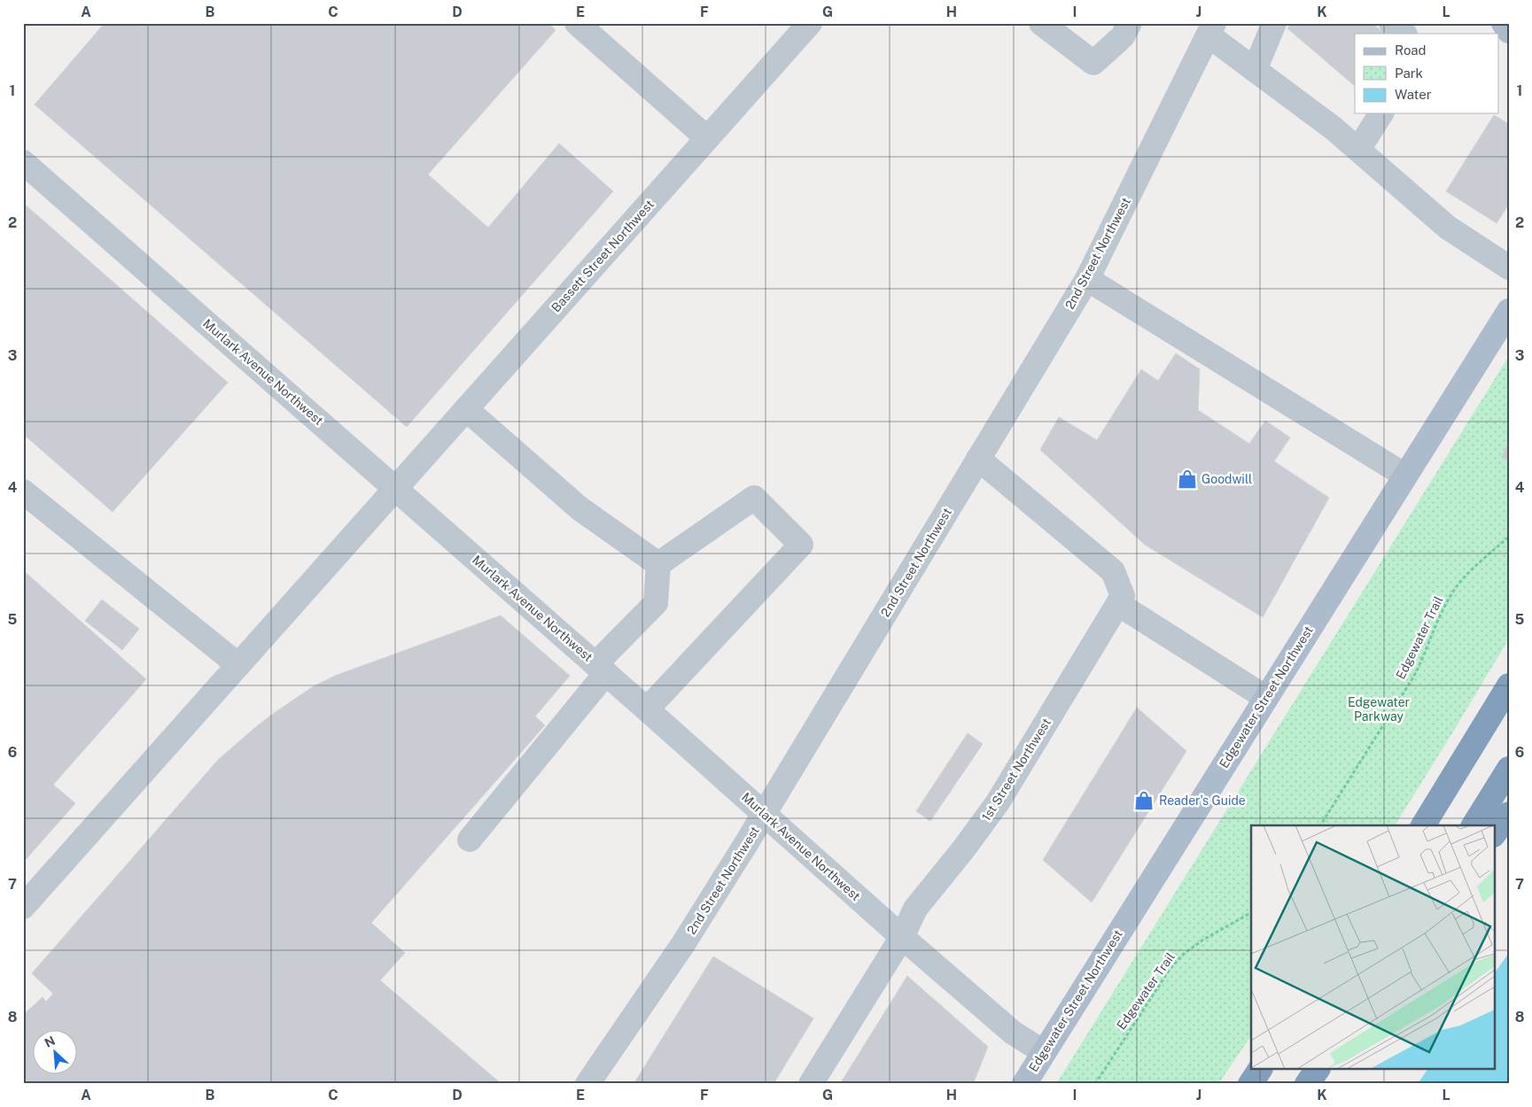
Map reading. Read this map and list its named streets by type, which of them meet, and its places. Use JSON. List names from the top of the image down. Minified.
{"streets":{"main road":["Edgewater Street Northwest"],"street":["2nd Street Northwest","Bassett Street Northwest","Murlark Avenue Northwest","1st Street Northwest"],"path":["Edgewater Trail"]},"crossings":[["2nd Street Northwest","Murlark Avenue Northwest"],["Bassett Street Northwest","Murlark Avenue Northwest"],["Murlark Avenue Northwest","Edgewater Street Northwest"],["Murlark Avenue Northwest","1st Street Northwest"]],"parks":["Edgewater Parkway"],"places":{"shop":["Goodwill","Reader's Guide"]},"legend":["Road","Park","Water"],"north":"top left","grid":{"columns":["A","B","C","D","E","F","G","H","I","J","K","L"],"rows":["1","2","3","4","5","6","7","8"]}}
